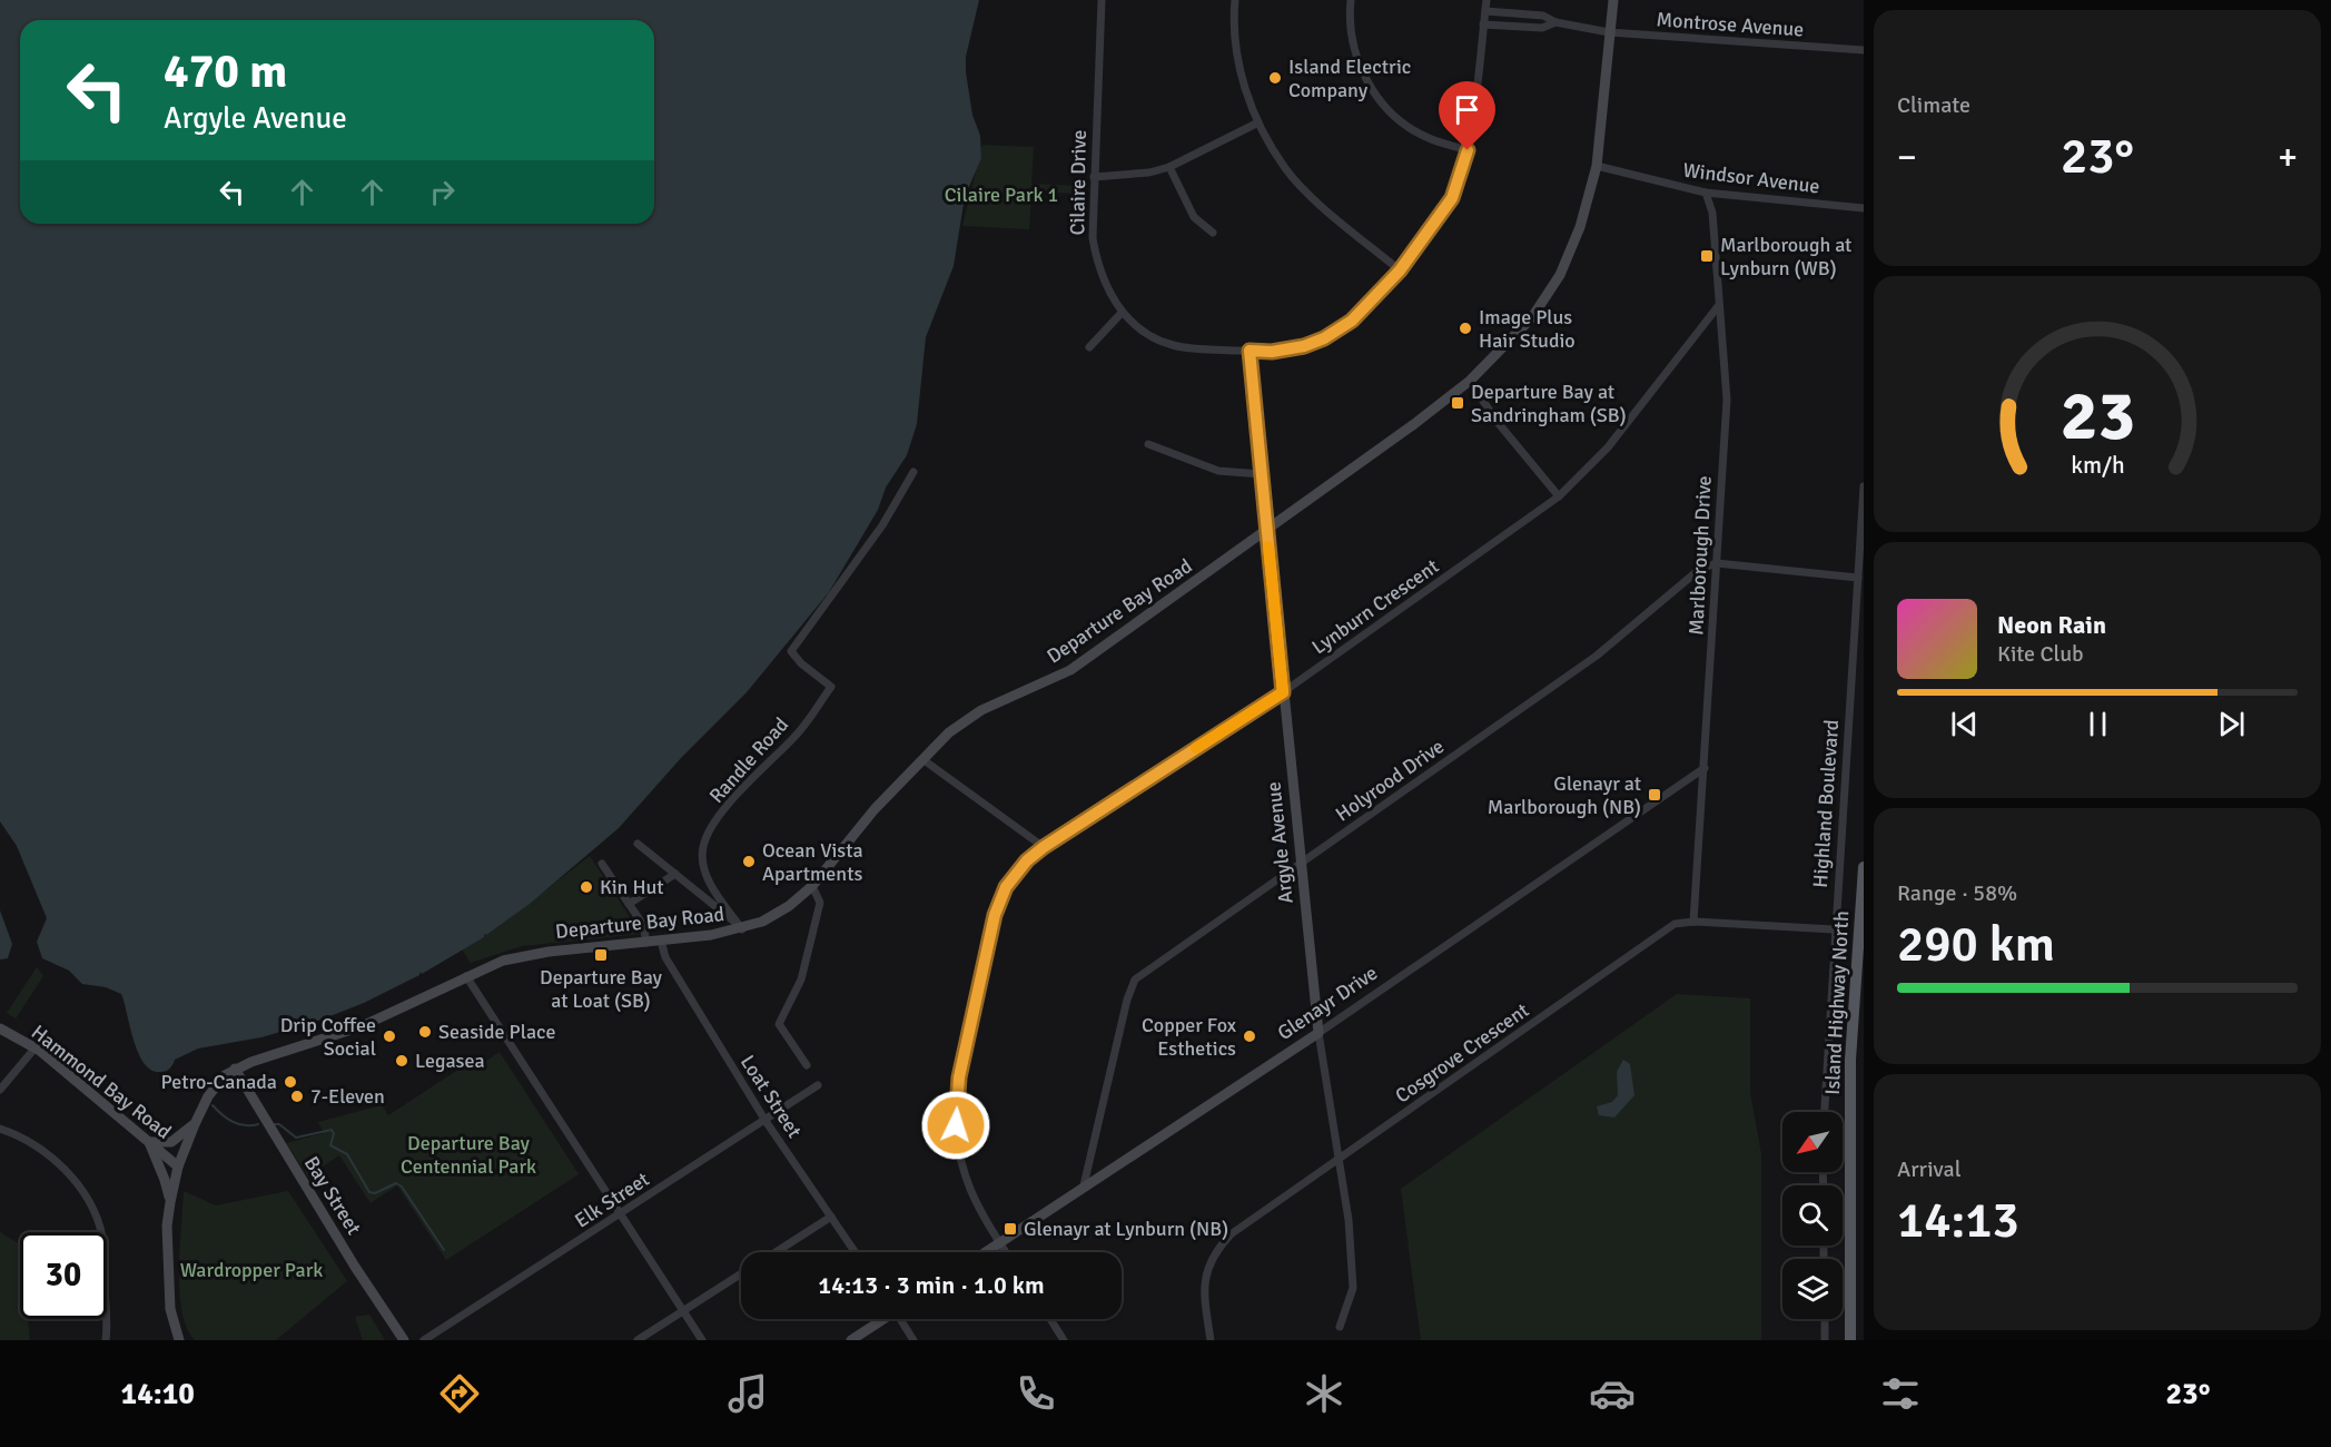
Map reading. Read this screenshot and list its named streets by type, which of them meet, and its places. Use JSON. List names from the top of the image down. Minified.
{"streets":{"main road":["Departure Bay Road","Argyle Avenue","Glenayr Drive","Island Highway North","Hammond Bay Road","Bay Street"],"street":["Montrose Avenue","Windsor Avenue","Cilaire Drive","Marlborough Drive","Lynburn Crescent","Randle Road","Holyrood Drive","Highland Boulevard","Cosgrove Crescent","Loat Street","Elk Street"]},"crossings":[["Montrose Avenue","Cilaire Drive"],["Montrose Avenue","Departure Bay Road"],["Windsor Avenue","Marlborough Drive"],["Windsor Avenue","Departure Bay Road"],["Cilaire Drive","Argyle Avenue"],["Marlborough Drive","Lynburn Crescent"],["Marlborough Drive","Holyrood Drive"],["Marlborough Drive","Glenayr Drive"],["Marlborough Drive","Cosgrove Crescent"],["Lynburn Crescent","Argyle Avenue"],["Lynburn Crescent","Glenayr Drive"],["Departure Bay Road","Randle Road"],["Departure Bay Road","Argyle Avenue"],["Departure Bay Road","Hammond Bay Road"],["Departure Bay Road","Loat Street"],["Departure Bay Road","Bay Street"],["Holyrood Drive","Argyle Avenue"],["Holyrood Drive","Glenayr Drive"],["Highland Boulevard","Cosgrove Crescent"],["Argyle Avenue","Glenayr Drive"],["Argyle Avenue","Cosgrove Crescent"],["Loat Street","Elk Street"]],"parks":["Cilaire Park 1","Departure Bay Centennial Park","Wardropper Park"],"places":{"other":["Island Electric Company","Image Plus Hair Studio","Ocean Vista Apartments","Kin Hut","Seaside Place","Drip Coffee Social","Copper Fox Esthetics","Legasea","Petro-Canada","7-Eleven"],"transit":["Marlborough at Lynburn (WB)","Departure Bay at Sandringham (SB)","Glenayr at Marlborough (NB)","Departure Bay at Loat (SB)","Glenayr at Lynburn (NB)"]},"north":"bottom left","page":{"tile":["Climate",["Range · 58%","290 km"],["Arrival","14:13"]],"turn":["470 m","Argyle Avenue"],"heat":["−","23°","+"],"song":["Neon Rain","Kite Club"],"limit":"30","trip":"14:13 · 3 min · 1.0 km","tabs":["14:10","23°"],"gauge":["23","km/h"]}}
